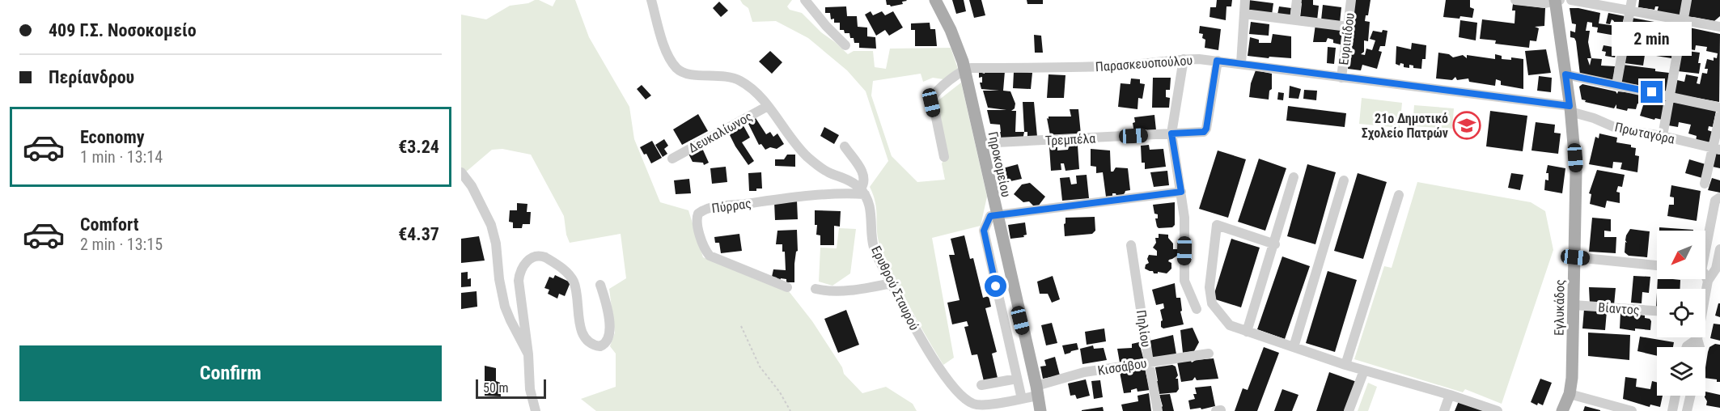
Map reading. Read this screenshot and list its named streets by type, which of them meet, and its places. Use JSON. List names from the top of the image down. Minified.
{"streets":{"main road":["Γηροκομείου","Εγλυκάδος"],"street":["Ευριπίδου","Παρασκευοπούλου","Δευκαλίωνος","Πρωταγόρα","Τρεμπέλα","Πύρρας","Ερυθρού Σταυρού","Βίαντος","Πηλίου","Κισσάβου"]},"crossings":[["Ευριπίδου","Παρασκευοπούλου"],["Παρασκευοπούλου","Πρωταγόρα"],["Παρασκευοπούλου","Τρεμπέλα"],["Παρασκευοπούλου","Γηροκομείου"],["Παρασκευοπούλου","Εγλυκάδος"],["Πρωταγόρα","Εγλυκάδος"],["Τρεμπέλα","Γηροκομείου"],["Γηροκομείου","Ερυθρού Σταυρού"],["Γηροκομείου","Κισσάβου"],["Πύρρας","Ερυθρού Σταυρού"],["Ερυθρού Σταυρού","Κισσάβου"],["Εγλυκάδος","Βίαντος"],["Πηλίου","Κισσάβου"]],"places":{"school or university":["21ο Δημοτικό Σχολείο Πατρών"]},"scale_bar":"50 m","north":"bottom left","page":{"banner":["409 Γ.Σ. Νοσοκομείο","Περίανδρου"],"bubble":"2 min","list":[{"name":"Economy","note":"1 min · 13:14","value":"€3.24"},{"name":"Comfort","note":"2 min · 13:15","value":"€4.37"}],"buttons":"Confirm","scale":"50 m"}}
